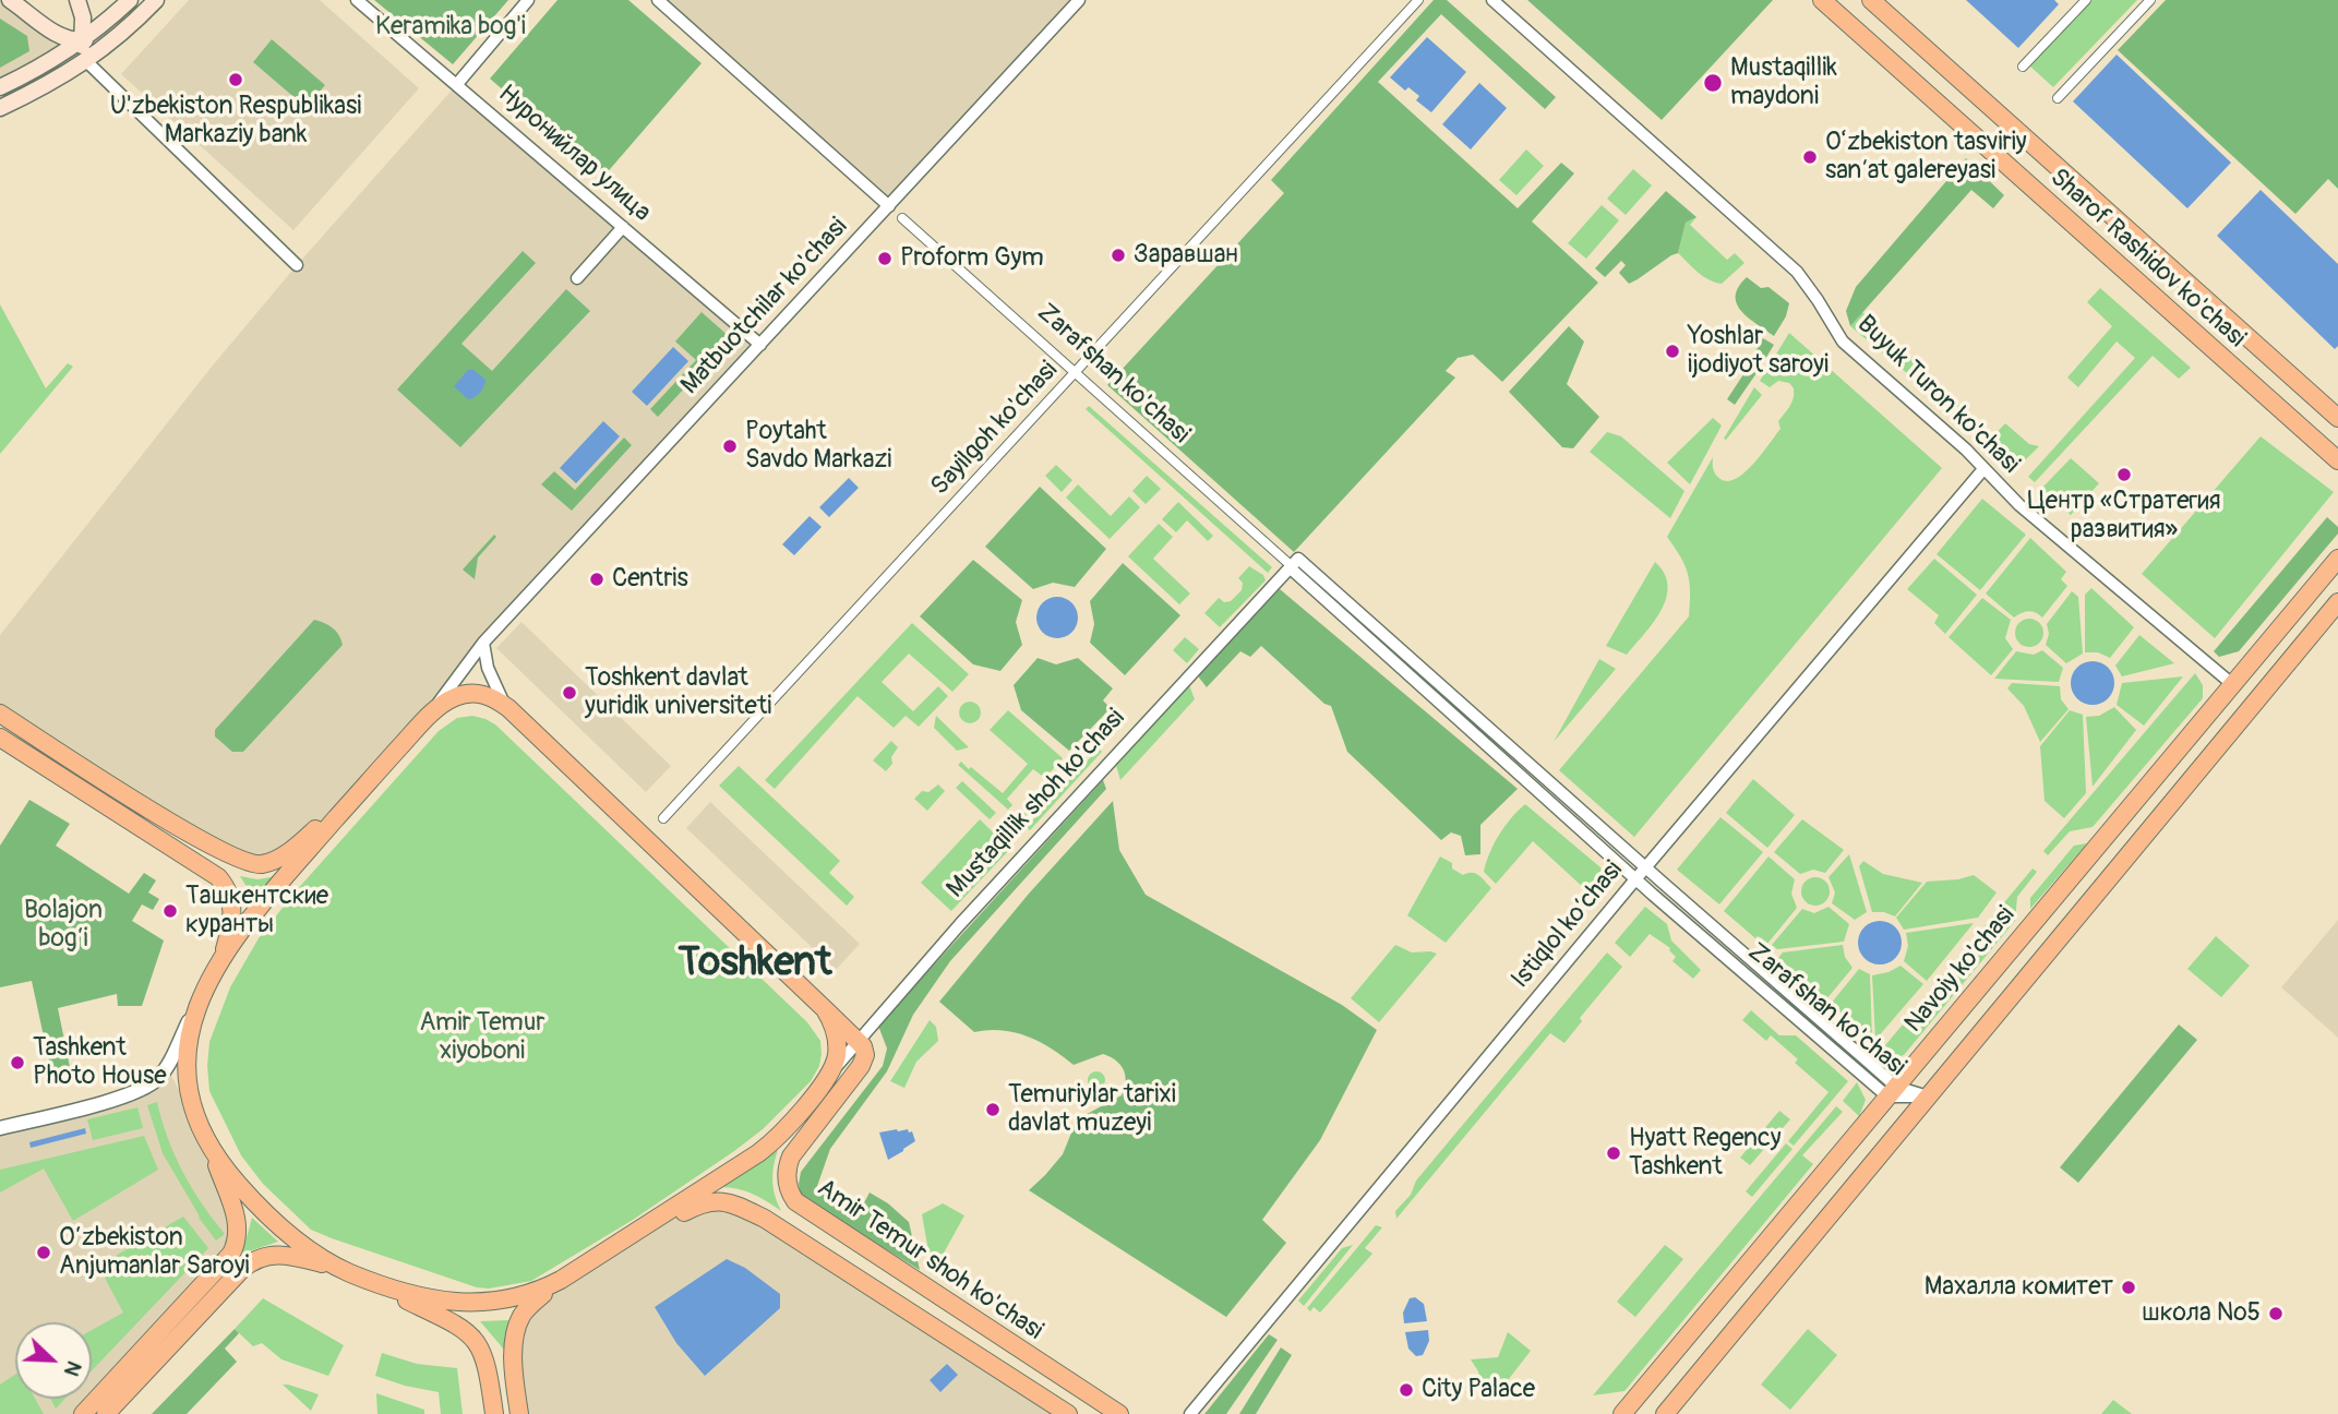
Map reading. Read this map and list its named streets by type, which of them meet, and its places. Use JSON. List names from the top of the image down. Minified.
{"streets":{"main road":["Sharof Rashidov ko'chasi","Navoiy ko'chasi","Amir Temur shoh ko'chasi"],"street":["Нуронийлар улица","Matbuotchilar ko'chasi","Zarafshan ko'chasi","Buyuk Turon ko'chasi","Sayilgoh ko'chasi","Mustaqillik shoh ko'chasi","Istiqlol ko‘chasi"]},"crossings":[["Нуронийлар улица","Matbuotchilar ko'chasi"],["Zarafshan ko'chasi","Sayilgoh ko'chasi"],["Zarafshan ko'chasi","Mustaqillik shoh ko'chasi"],["Zarafshan ko'chasi","Istiqlol ko‘chasi"],["Zarafshan ko'chasi","Navoiy ko'chasi"],["Buyuk Turon ko'chasi","Istiqlol ko‘chasi"],["Buyuk Turon ko'chasi","Navoiy ko'chasi"],["Mustaqillik shoh ko'chasi","Amir Temur shoh ko'chasi"]],"districts":["Toshkent"],"parks":["Keramika bog'i","Bolajon bog‘i","Amir Temur xiyoboni"],"places":["U'zbekiston Respublikasi Markaziy bank","Mustaqillik maydoni","Oʻzbekiston tasviriy sanʼat galereyasi","Заравшан","Proform Gym","Yoshlar ijodiyot saroyi","Poytaht Savdo Markazi","Центр «Стратегия развития»","Centris","Toshkent davlat yuridik universiteti","Ташкентские куранты","Tashkent Photo House","Temuriylar tarixi davlat muzeyi","Hyatt Regency Tashkent","O‘zbekiston Anjumanlar Saroyi","Махалла комитет","школа №5","City Palace"],"north":"bottom right"}
